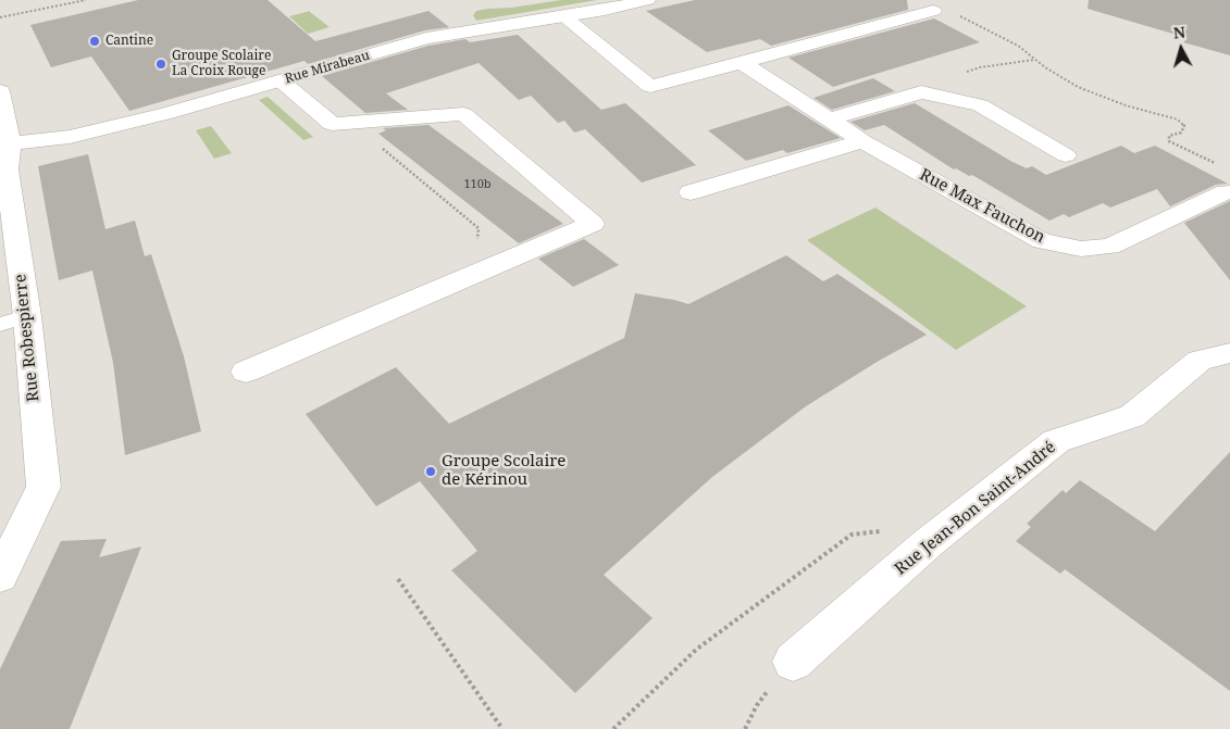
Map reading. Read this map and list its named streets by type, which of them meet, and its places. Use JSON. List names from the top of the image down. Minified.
{"streets":{"street":["Rue Mirabeau","Rue Max Fauchon","Rue Robespierre","Rue Jean-Bon Saint-André"]},"crossings":[["Rue Mirabeau","Rue Robespierre"]],"places":["Cantine","Groupe Scolaire La Croix Rouge","Groupe Scolaire de Kérinou"],"house_numbers":["110b"],"north":"top"}
